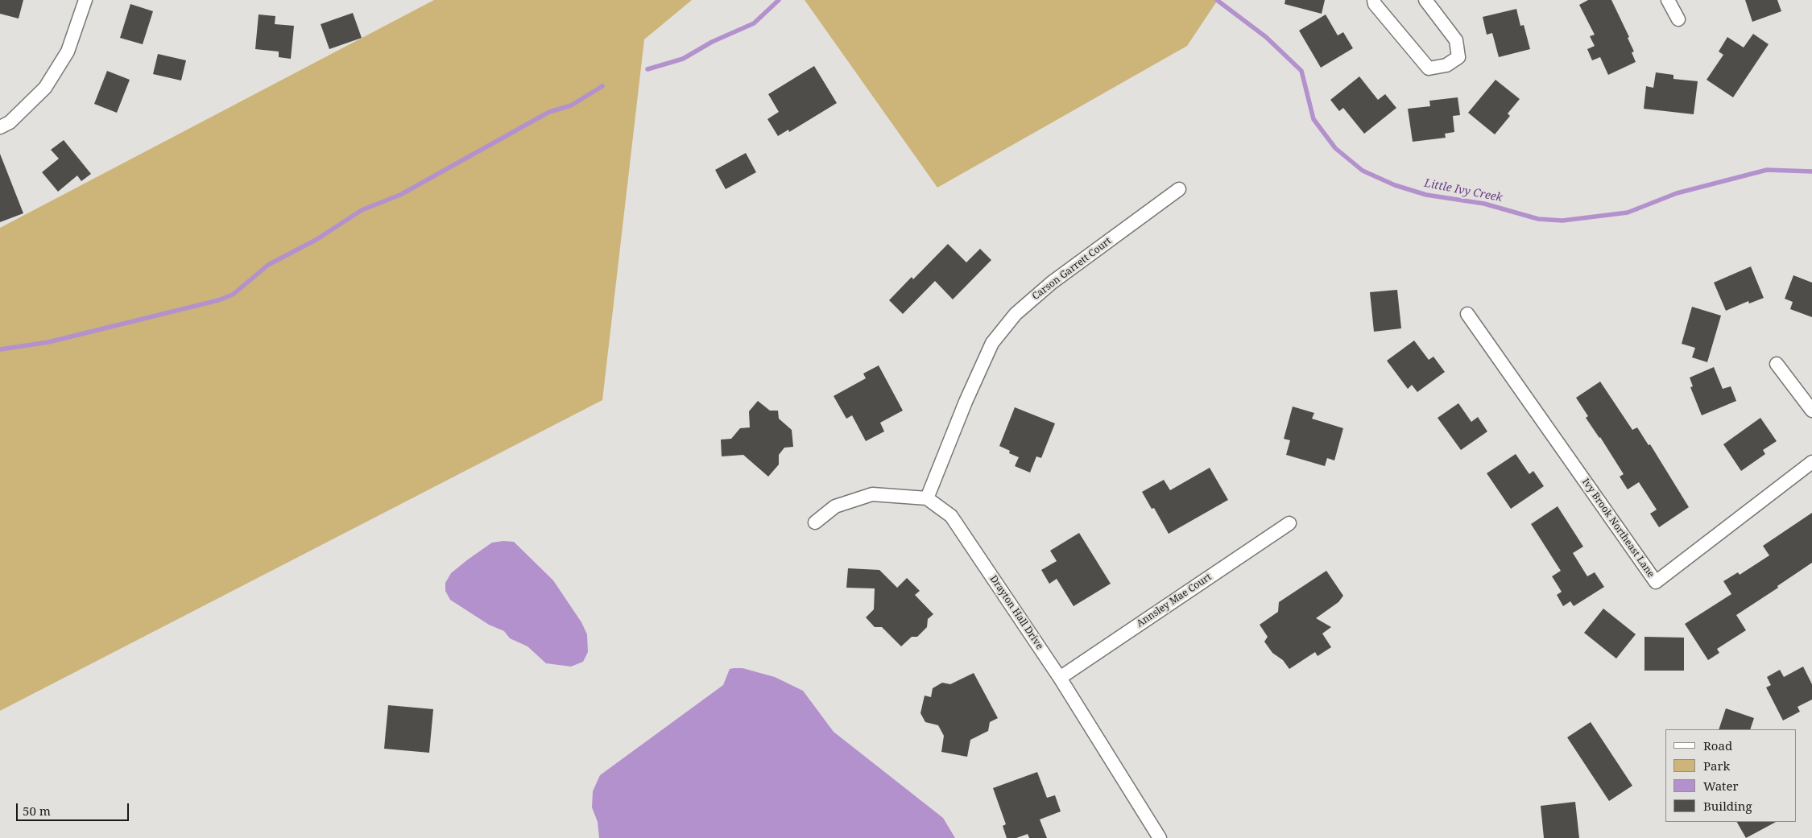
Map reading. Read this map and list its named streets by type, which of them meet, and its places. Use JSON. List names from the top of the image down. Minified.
{"streets":{"street":["Carson Garrett Court","Ivy Brook Northeast Lane","Annsley Mae Court","Drayton Hall Drive"]},"crossings":[["Carson Garrett Court","Drayton Hall Drive"],["Annsley Mae Court","Drayton Hall Drive"]],"water":["Little Ivy Creek"],"legend":["Road","Park","Water","Building"],"scale_bar":"50 m"}
